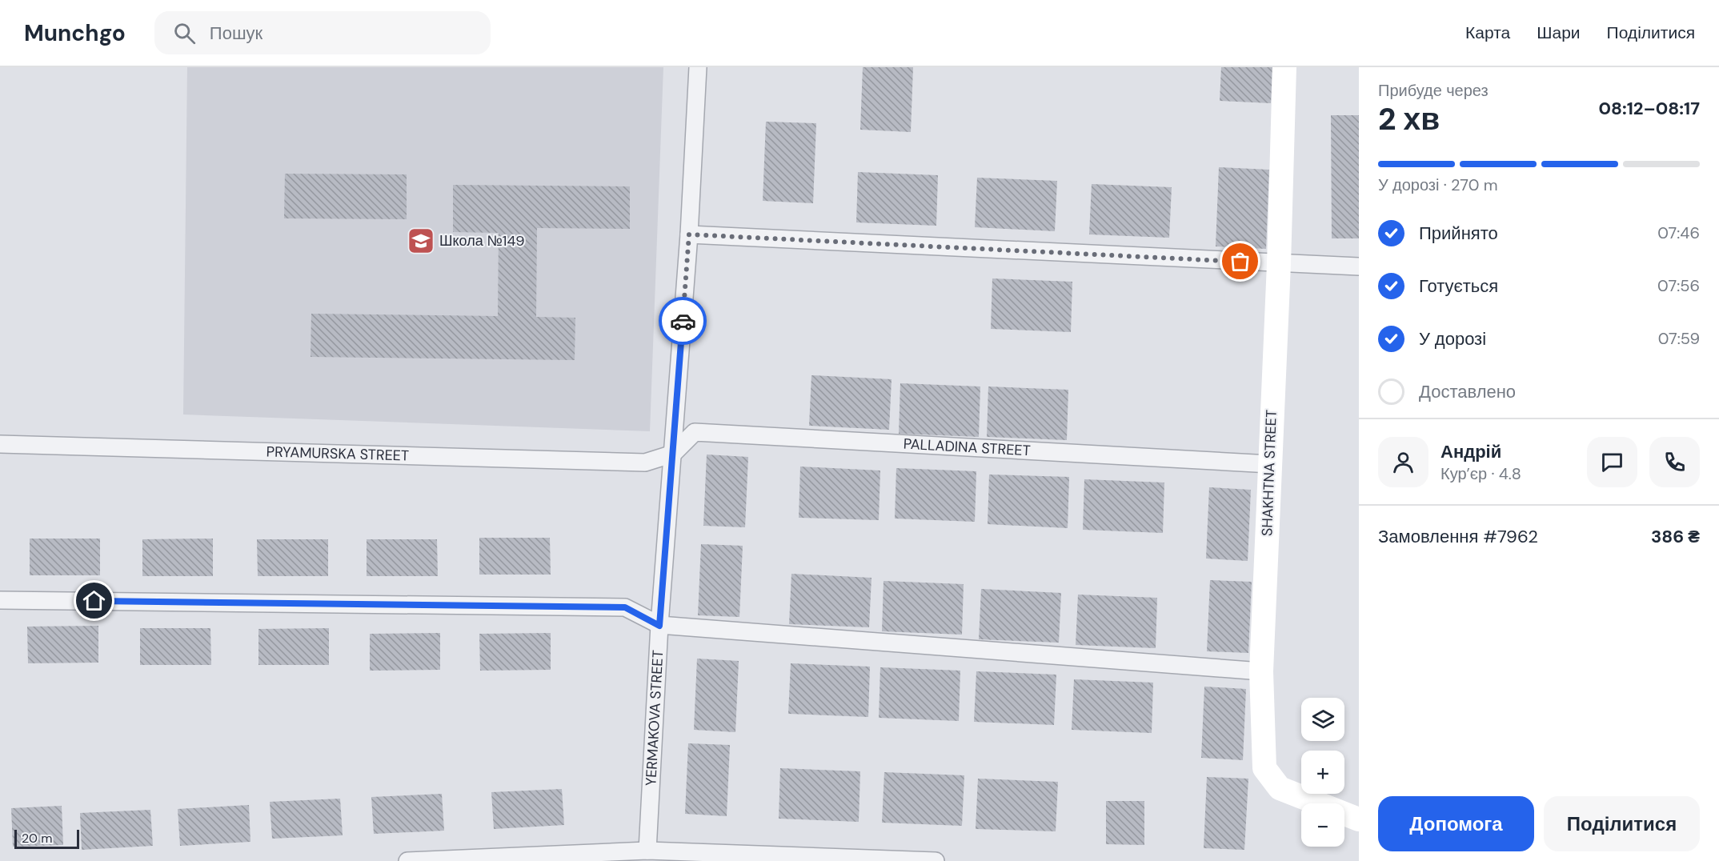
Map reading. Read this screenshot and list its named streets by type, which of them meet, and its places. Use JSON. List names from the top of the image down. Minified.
{"streets":{"main road":["SHAKHTNA STREET"],"street":["PALLADINA STREET","PRYAMURSKA STREET","YERMAKOVA STREET"]},"crossings":[["PALLADINA STREET","PRYAMURSKA STREET"],["PALLADINA STREET","SHAKHTNA STREET"],["PALLADINA STREET","YERMAKOVA STREET"],["PRYAMURSKA STREET","YERMAKOVA STREET"]],"places":{"school or university":["Школа №149"]},"scale_bar":"20 m","page":{"header":"Munchgo","search":"Пошук","nav":["Карта","Шари","Поділитися"],"heading":["2 хв","Прибуде через","08:12–08:17"],"panel":["Андрій","Кур’єр · 4.8","Замовлення #7962","386 ₴"],"bar":"У дорозі · 270 m","list":[["Прийнято","07:46"],["Готується","07:56"],["У дорозі","07:59"],"Доставлено"],"map_buttons":["+","−"],"buttons":["Допомога","Поділитися"],"scale":"20 m"}}
